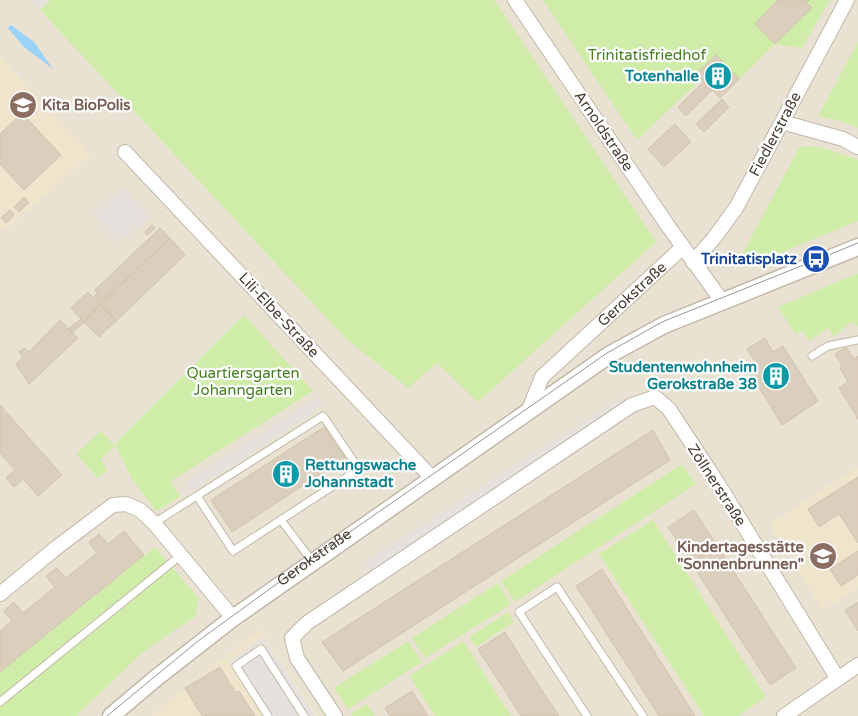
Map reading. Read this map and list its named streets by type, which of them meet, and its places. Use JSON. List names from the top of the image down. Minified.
{"streets":{"street":["Arnoldstraße","Fiedlerstraße","Gerokstraße","Lili-Elbe-Straße","Zöllnerstraße"]},"crossings":[["Arnoldstraße","Fiedlerstraße"],["Arnoldstraße","Gerokstraße"],["Gerokstraße","Lili-Elbe-Straße"]],"parks":["Trinitatisfriedhof","Quartiersgarten Johanngarten"],"places":{"building":["Totenhalle","Studentenwohnheim Gerokstraße 38","Rettungswache Johannstadt"],"school or university":["Kita BioPolis","Kindertagesstätte \"Sonnenbrunnen\""],"bus stop":["Trinitatisplatz"]}}
